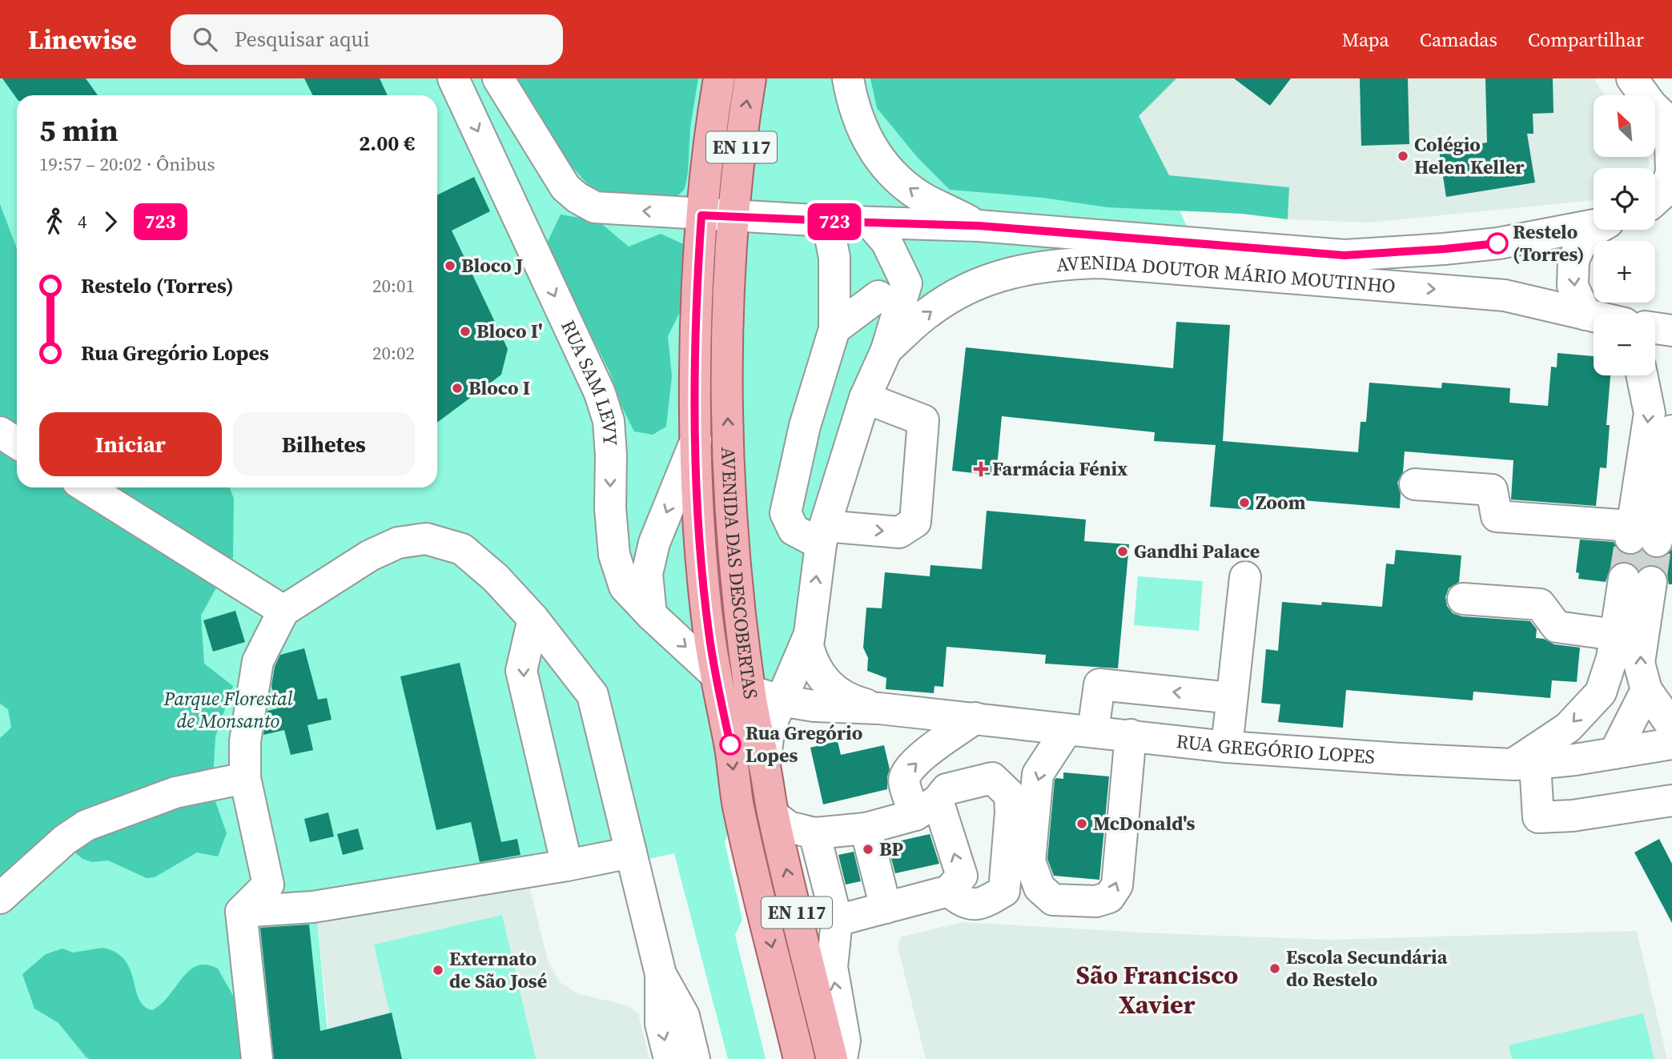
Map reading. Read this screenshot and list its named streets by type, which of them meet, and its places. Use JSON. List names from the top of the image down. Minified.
{"streets":{"main road":["EN 117","AVENIDA DAS DESCOBERTAS"],"street":["AVENIDA DOUTOR MÁRIO MOUTINHO","RUA SAM LEVY","RUA GREGÓRIO LOPES"]},"crossings":[["AVENIDA DOUTOR MÁRIO MOUTINHO","AVENIDA DAS DESCOBERTAS"],["AVENIDA DOUTOR MÁRIO MOUTINHO","RUA GREGÓRIO LOPES"],["RUA SAM LEVY","AVENIDA DAS DESCOBERTAS"],["AVENIDA DAS DESCOBERTAS","RUA GREGÓRIO LOPES"]],"districts":["São Francisco Xavier"],"parks":["Parque Florestal de Monsanto"],"places":{"other":["Colégio Helen Keller","Restelo (Torres)","Bloco J","Bloco I'","Bloco I","Zoom","Gandhi Palace","Rua Gregório Lopes","McDonald's","BP","Escola Secundária do Restelo","Externato de São José"],"health":["Farmácia Fénix"]},"lines":["bus line 723"],"north":"top left","page":{"header":"Linewise","search":"Pesquisar aqui","nav":["Mapa","Camadas","Compartilhar"],"on_map":"723","map_buttons":["+","−"],"heading":["5 min","19:57 – 20:02 · Ônibus","2.00 €"],"legs":["4","723"],"list":[{"name":"Restelo (Torres)","value":"20:01"},{"name":"Rua Gregório Lopes","value":"20:02"}],"buttons":["Iniciar","Bilhetes"]}}
